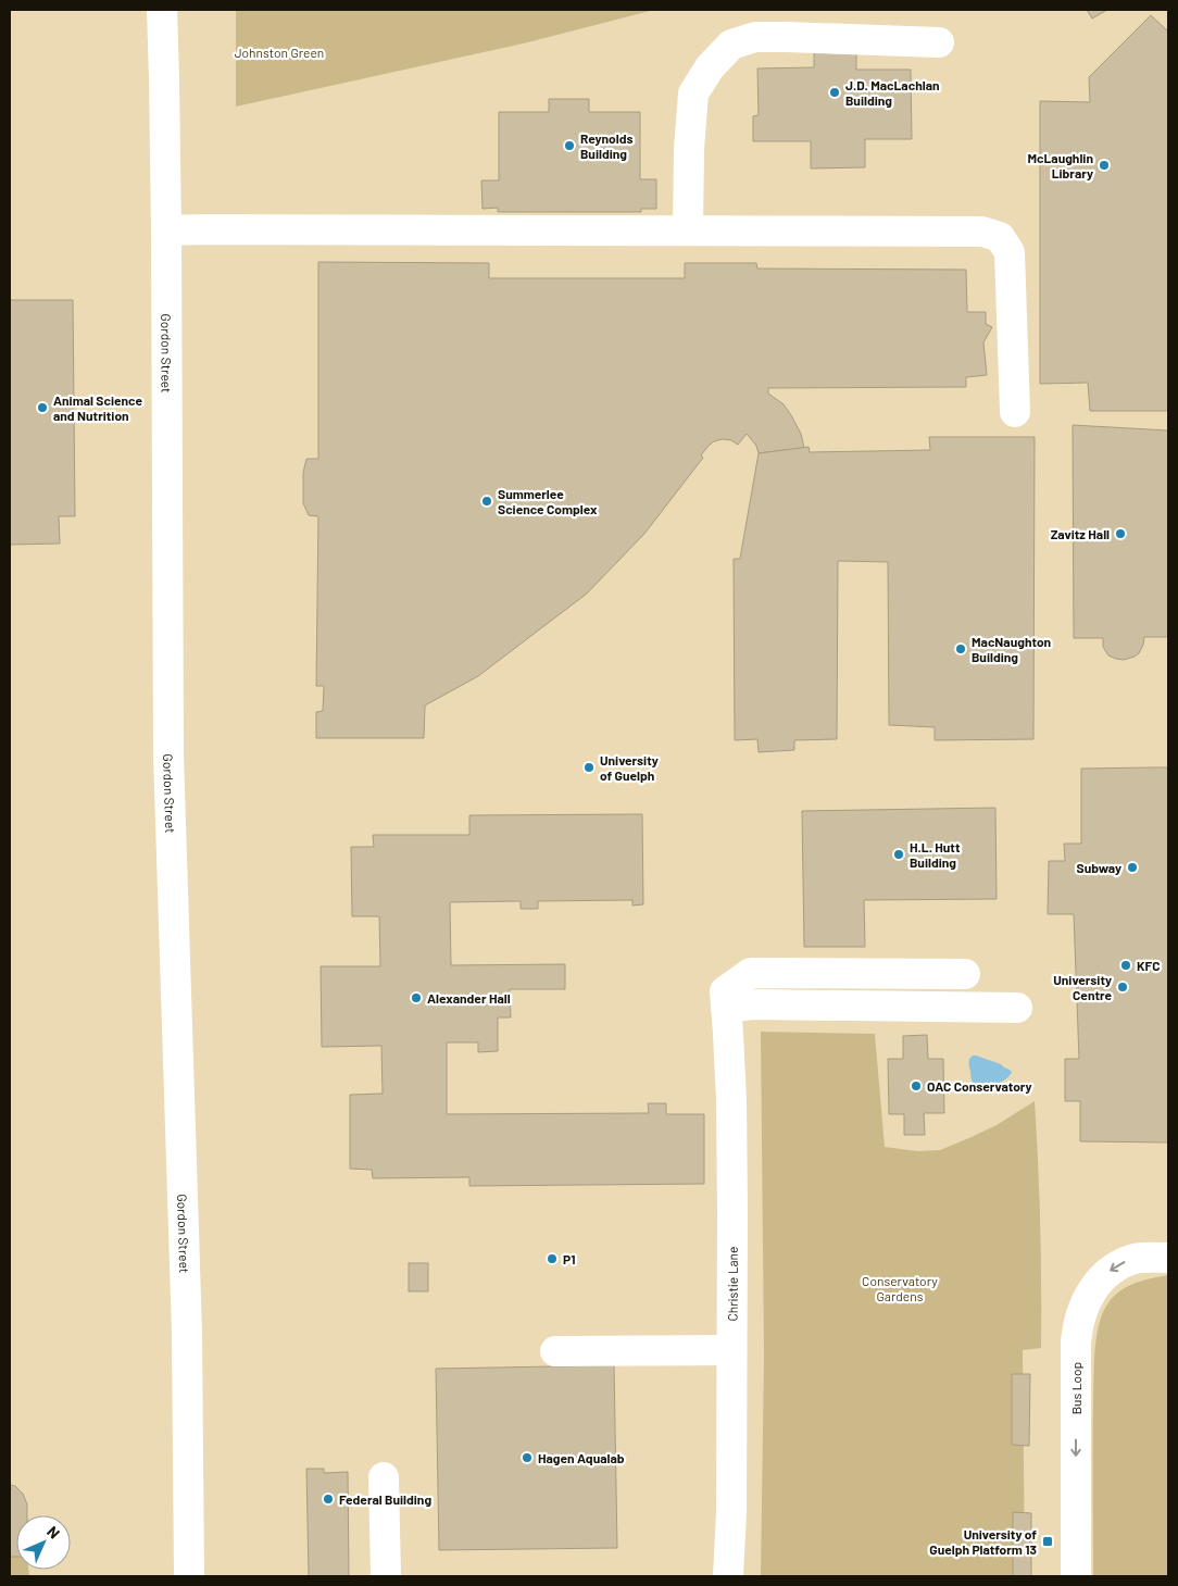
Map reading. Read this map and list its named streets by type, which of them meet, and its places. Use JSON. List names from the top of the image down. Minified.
{"streets":{"main road":["Gordon Street","Christie Lane","Bus Loop"]},"one_way":["Bus Loop"],"parks":["Johnston Green","Conservatory Gardens"],"places":{"other":["J.D. MacLachlan Building","Reynolds Building","McLaughlin Library","Animal Science and Nutrition","Summerlee Science Complex","Zavitz Hall","MacNaughton Building","University of Guelph","H.L. Hutt Building","Subway","KFC","University Centre","Alexander Hall","OAC Conservatory","P1","Hagen Aqualab","Federal Building"],"transit":["University of Guelph Platform 13"]},"north":"top right"}
